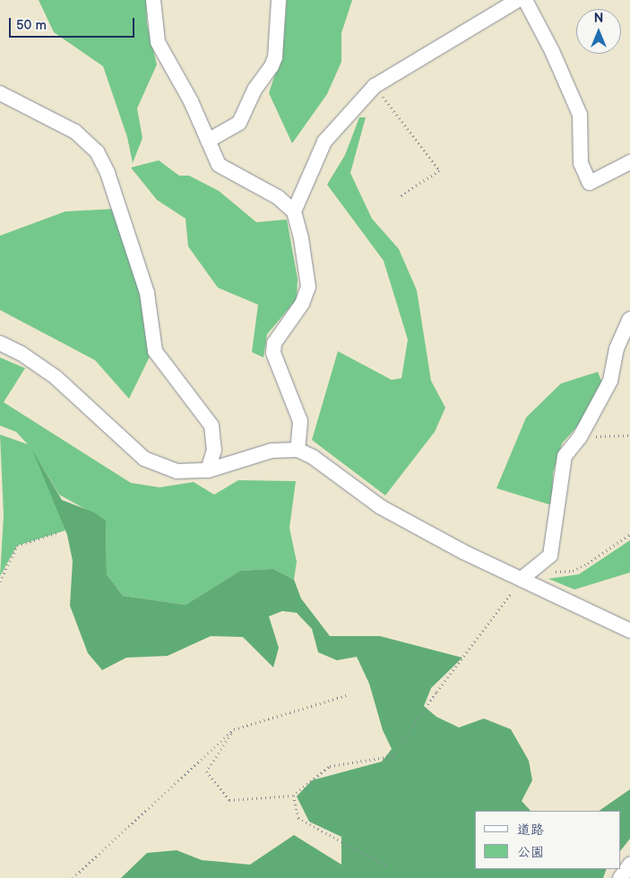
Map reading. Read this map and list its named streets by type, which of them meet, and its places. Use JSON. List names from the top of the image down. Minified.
{"legend":["道路","公園"],"scale_bar":"50 m","north":"top"}
